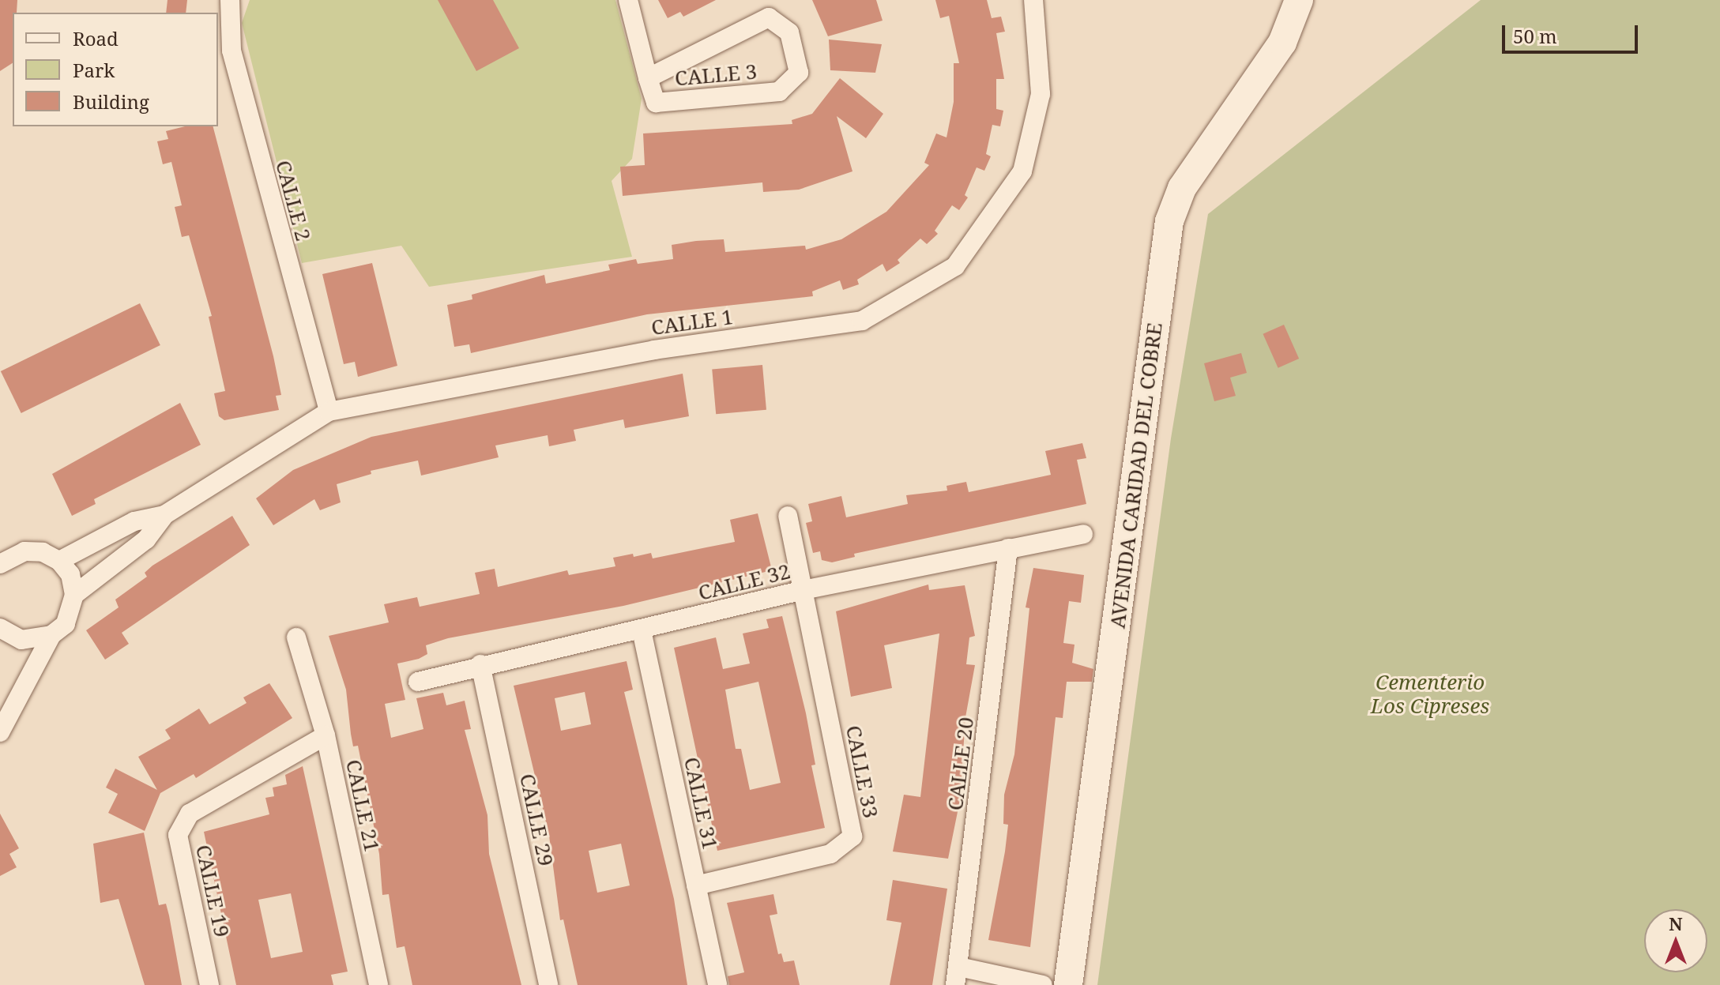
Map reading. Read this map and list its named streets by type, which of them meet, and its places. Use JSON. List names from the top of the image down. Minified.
{"streets":{"street":["CALLE 3","CALLE 2","CALLE 1","AVENIDA CARIDAD DEL COBRE","CALLE 32","CALLE 20","CALLE 33","CALLE 31","CALLE 21","CALLE 29","CALLE 19"]},"crossings":[["CALLE 2","CALLE 1"],["CALLE 32","CALLE 20"],["CALLE 32","CALLE 33"],["CALLE 32","CALLE 31"],["CALLE 32","CALLE 29"],["CALLE 33","CALLE 31"],["CALLE 21","CALLE 19"]],"parks":["Cementerio Los Cipreses"],"legend":["Road","Park","Building"],"scale_bar":"50 m","north":"top"}
